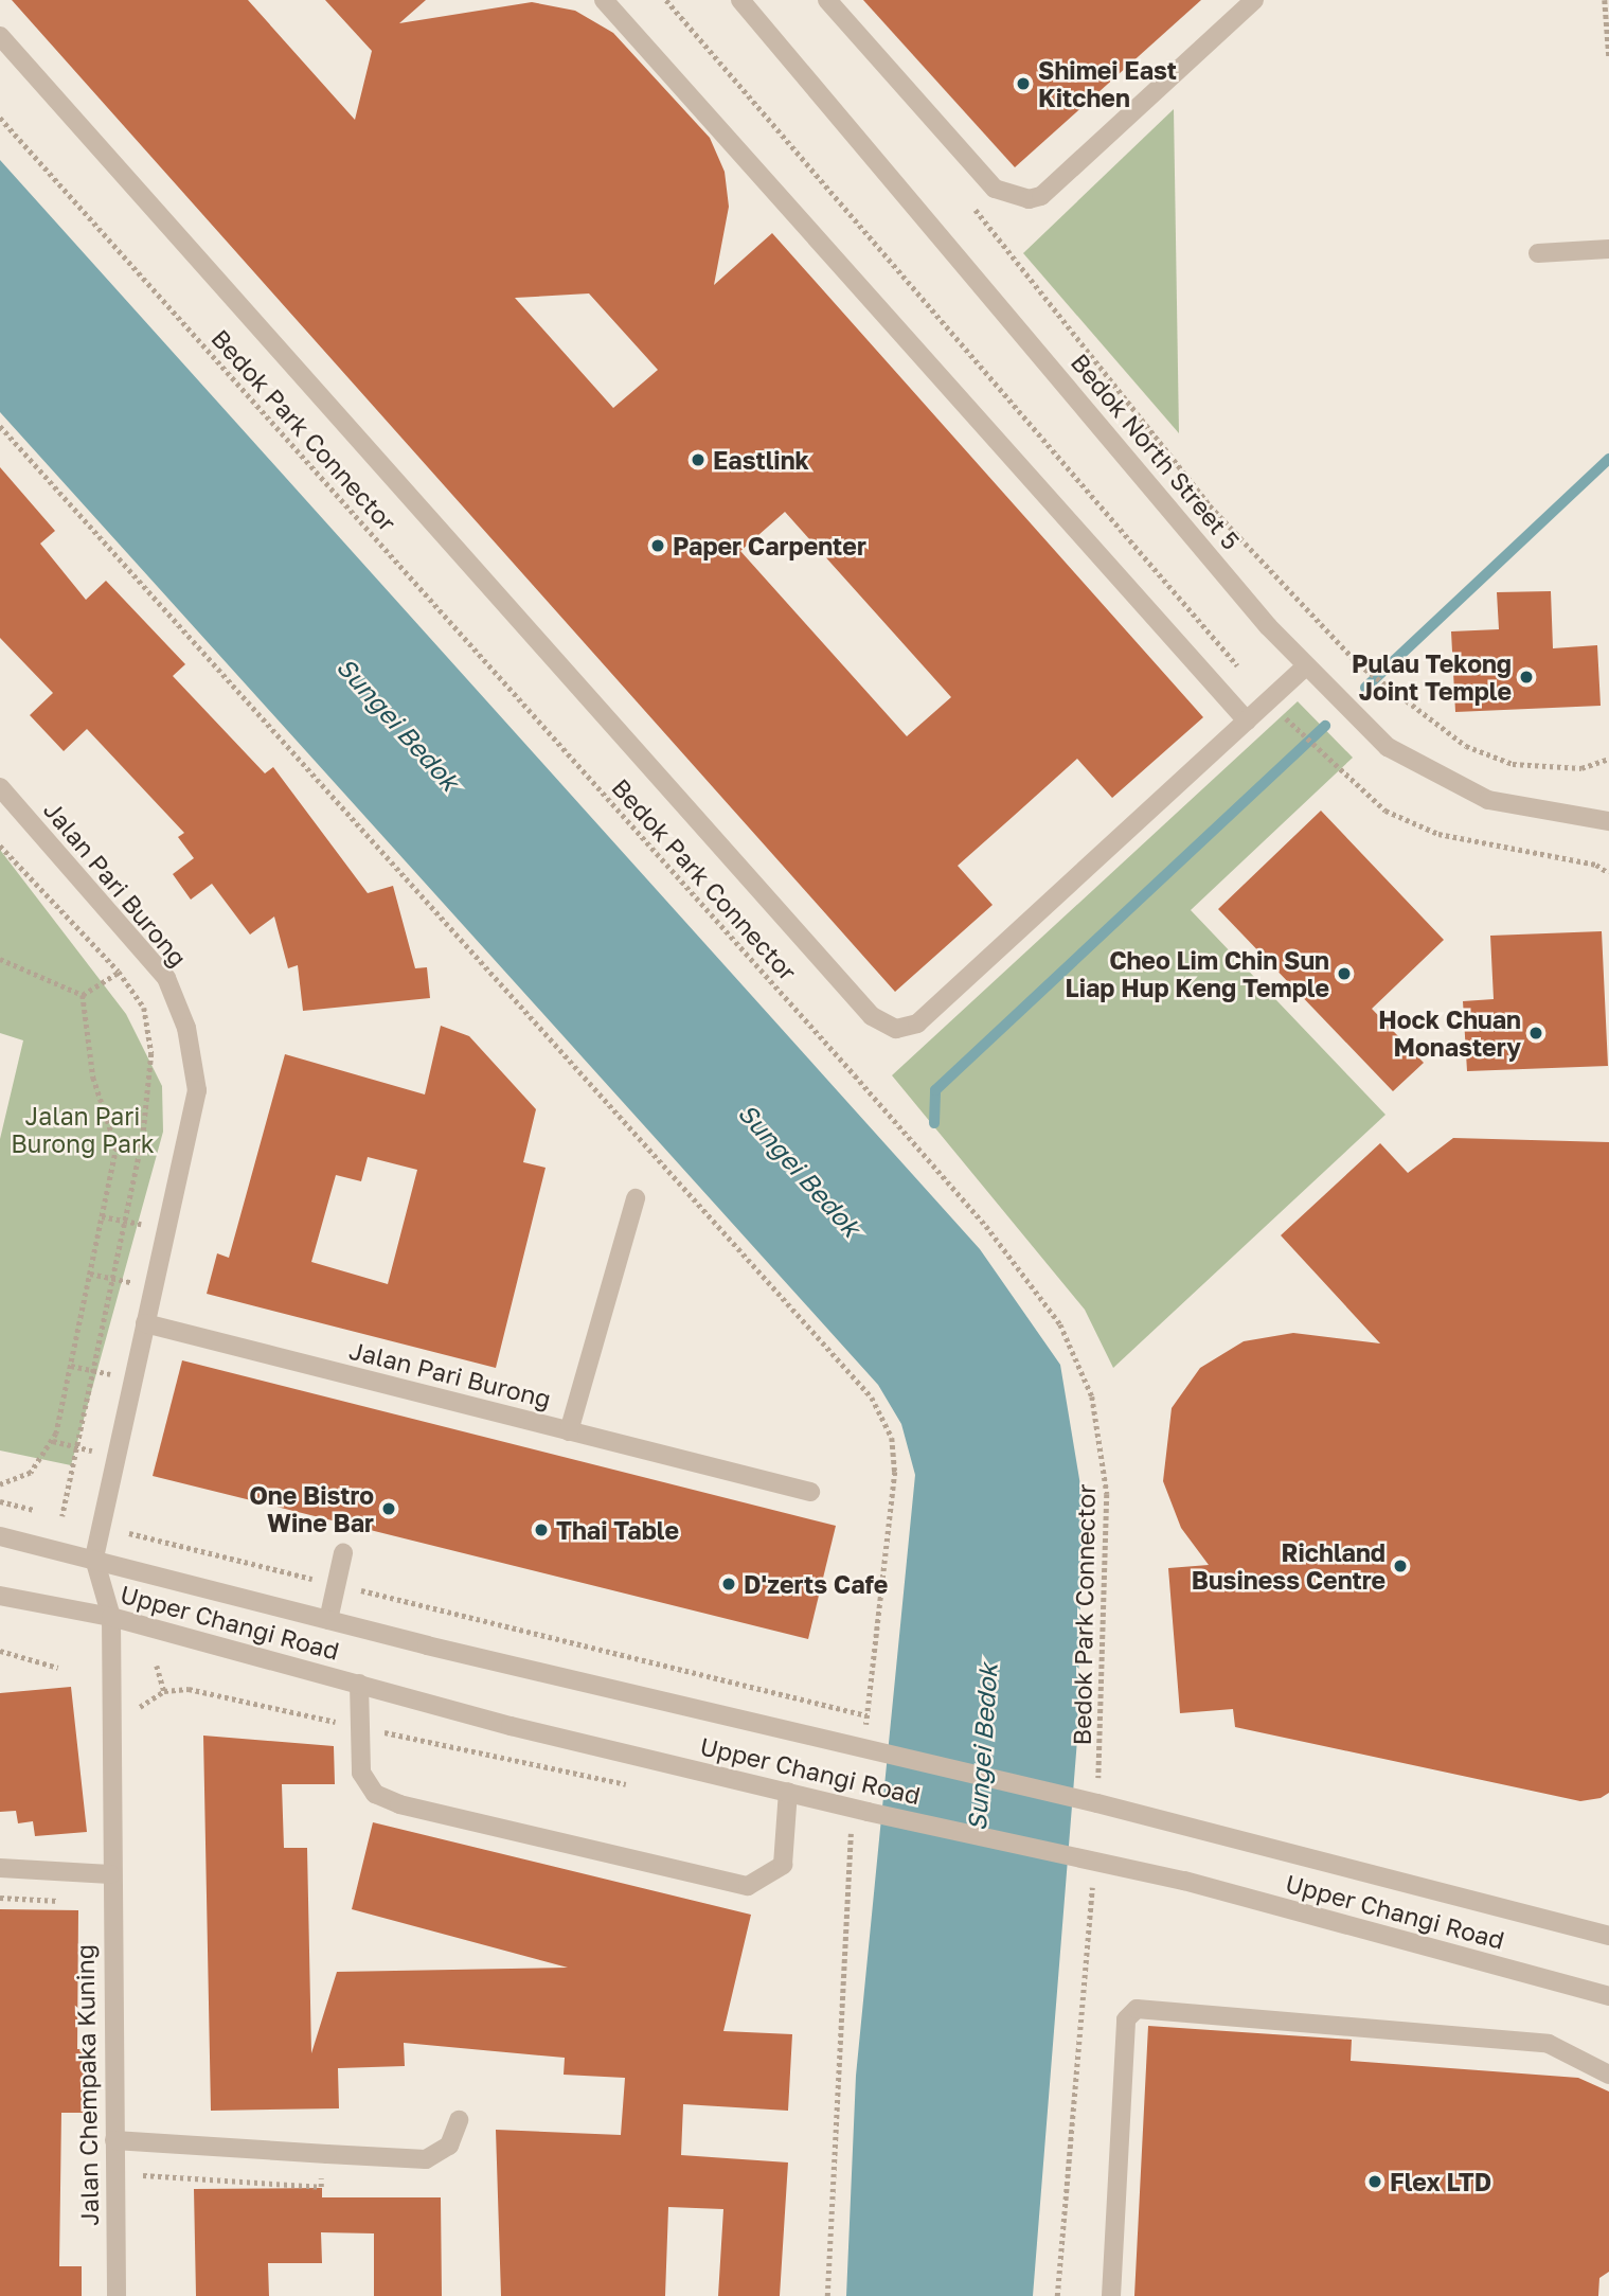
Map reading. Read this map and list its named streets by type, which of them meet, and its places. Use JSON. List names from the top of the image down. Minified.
{"streets":{"street":["Bedok North Street 5","Jalan Pari Burong","Upper Changi Road","Jalan Chempaka Kuning"],"path":["Bedok Park Connector"]},"crossings":[["Jalan Pari Burong","Upper Changi Road"],["Jalan Pari Burong","Jalan Chempaka Kuning"],["Upper Changi Road","Jalan Chempaka Kuning"]],"water":["Sungei Bedok"],"parks":["Jalan Pari Burong Park"],"places":["Shimei East Kitchen","Eastlink","Paper Carpenter","Pulau Tekong Joint Temple","Cheo Lim Chin Sun Liap Hup Keng Temple","Hock Chuan Monastery","One Bistro Wine Bar","Thai Table","Richland Business Centre","D'zerts Cafe","Flex LTD"]}
